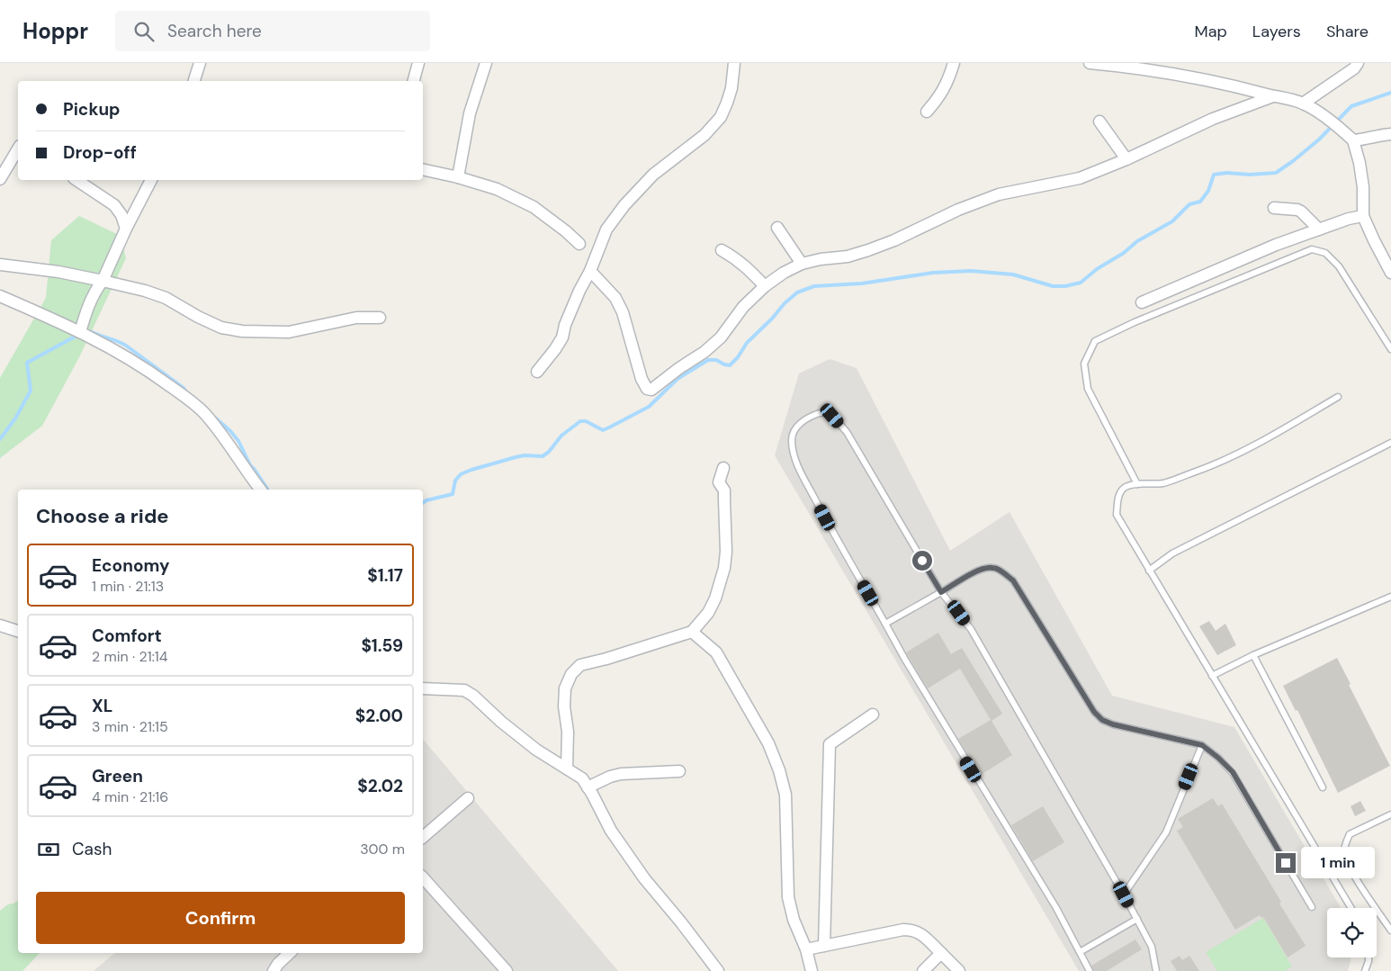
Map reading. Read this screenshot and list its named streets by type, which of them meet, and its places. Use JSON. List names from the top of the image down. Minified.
{"page":{"header":"Hoppr","search":"Search here","nav":["Map","Layers","Share"],"banner":["Pickup","Drop-off"],"heading":"Choose a ride","list":[{"name":"Economy","note":"1 min · 21:13","value":"$1.17"},{"name":"Comfort","note":"2 min · 21:14","value":"$1.59"},{"name":"XL","note":"3 min · 21:15","value":"$2.00"},{"name":"Green","note":"4 min · 21:16","value":"$2.02"}],"pay":["Cash","300 m"],"bubble":"1 min","buttons":"Confirm"}}
